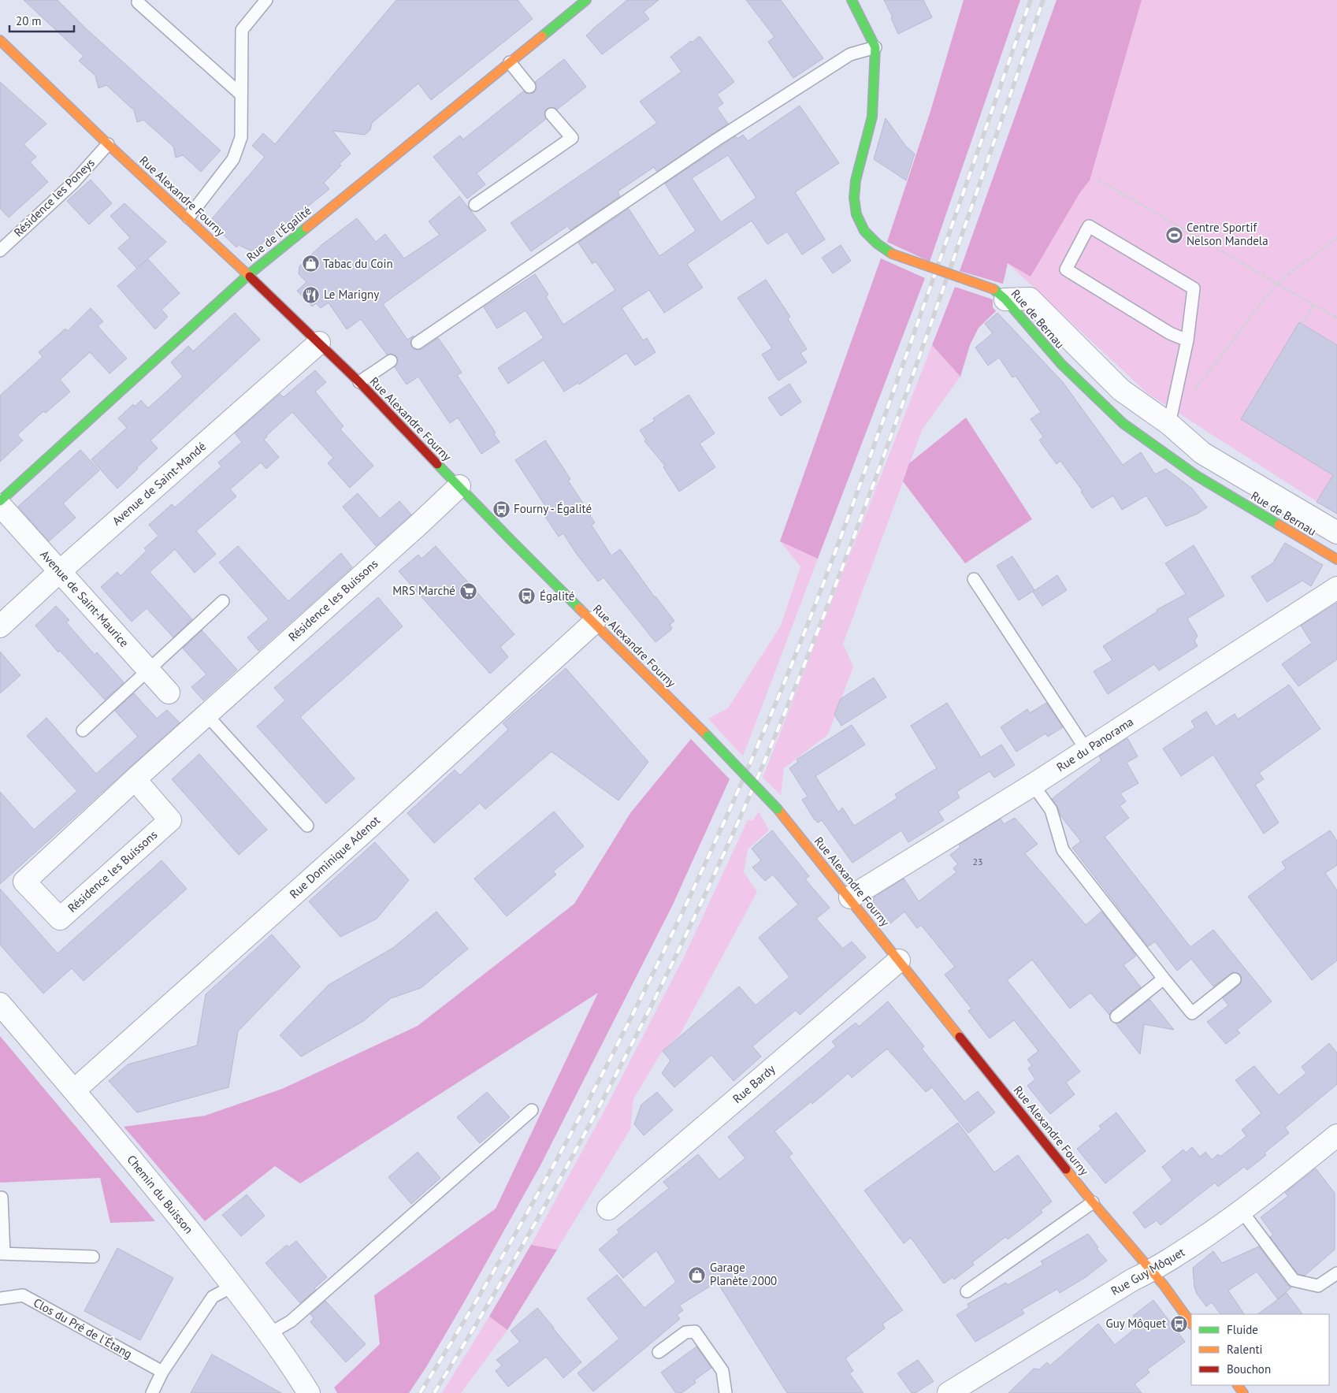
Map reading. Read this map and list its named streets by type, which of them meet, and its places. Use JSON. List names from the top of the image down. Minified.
{"streets":{"street":["Rue Alexandre Fourny","Rue de l'Égalité","Rue de Bernau","Avenue de Saint-Mandé","Avenue de Saint-Maurice","Résidence les Buissons","Rue du Panorama","Rue Dominique Adenot","Rue Bardy","Chemin du Buisson","Rue Guy Môquet"],"lane":["Résidence les Poneys","Clos du Pré de l'Étang"]},"crossings":[["Rue Alexandre Fourny","Résidence les Poneys"],["Rue Alexandre Fourny","Rue de l'Égalité"],["Rue Alexandre Fourny","Avenue de Saint-Mandé"],["Rue Alexandre Fourny","Résidence les Buissons"],["Rue Alexandre Fourny","Rue du Panorama"],["Rue Alexandre Fourny","Rue Dominique Adenot"],["Rue Alexandre Fourny","Rue Bardy"],["Rue Alexandre Fourny","Rue Guy Môquet"],["Avenue de Saint-Mandé","Avenue de Saint-Maurice"],["Rue Dominique Adenot","Chemin du Buisson"]],"places":{"sports":["Centre Sportif Nelson Mandela"],"shop":["Tabac du Coin","Garage Planète 2000"],"restaurant":["Le Marigny"],"bus stop":["Fourny - Égalité","Égalité","Guy Môquet"],"supermarket":["MRS Marché"]},"house_numbers":["23"],"legend":["Fluide","Ralenti","Bouchon"],"scale_bar":"20 m"}
